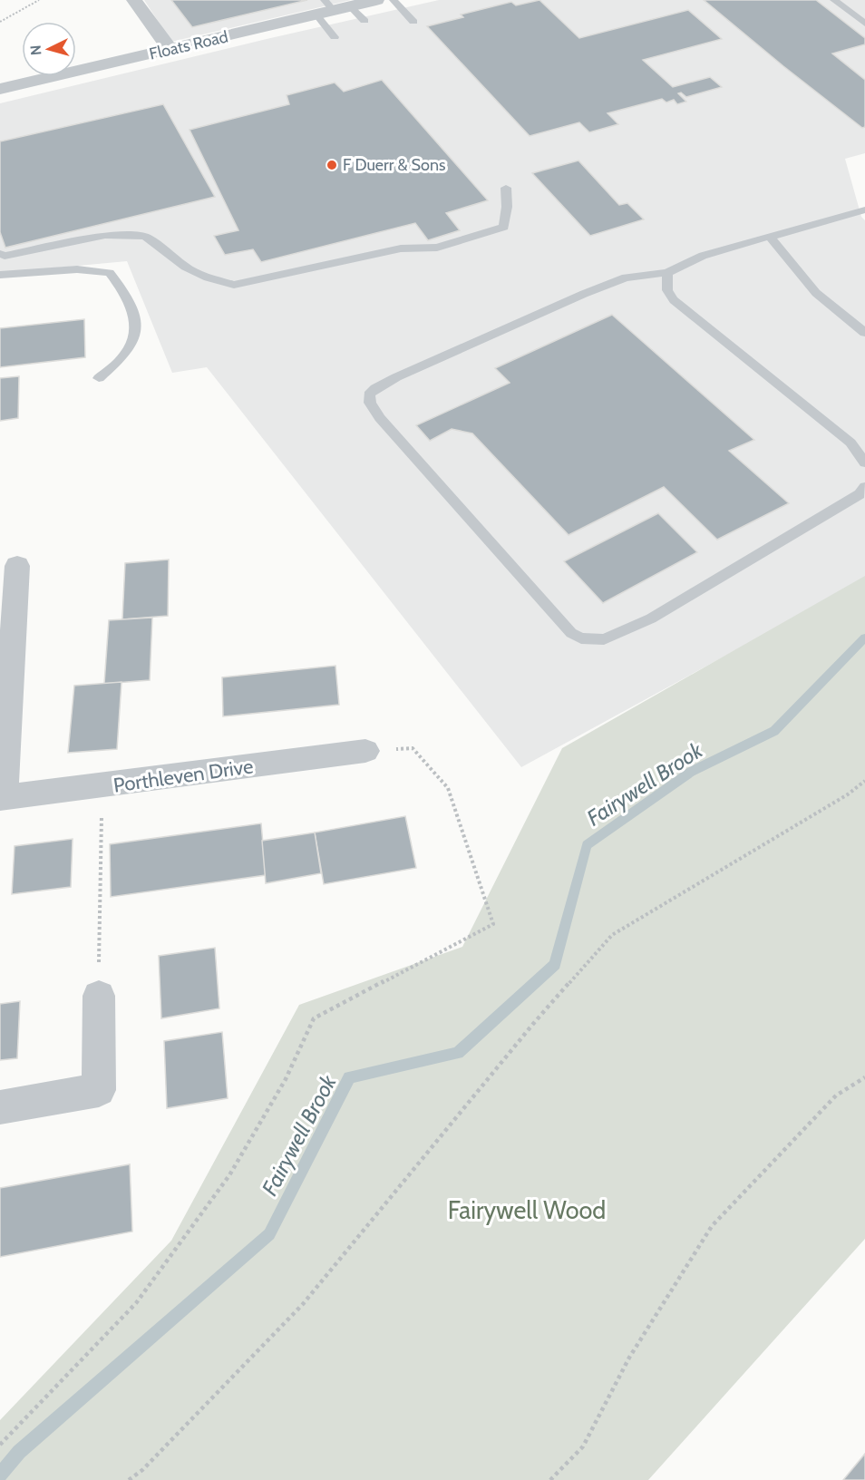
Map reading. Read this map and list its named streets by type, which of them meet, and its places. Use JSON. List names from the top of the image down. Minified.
{"streets":{"street":["Floats Road","Porthleven Drive"]},"water":["Fairywell Brook"],"parks":["Fairywell Wood"],"places":["F Duerr & Sons"],"north":"left"}
